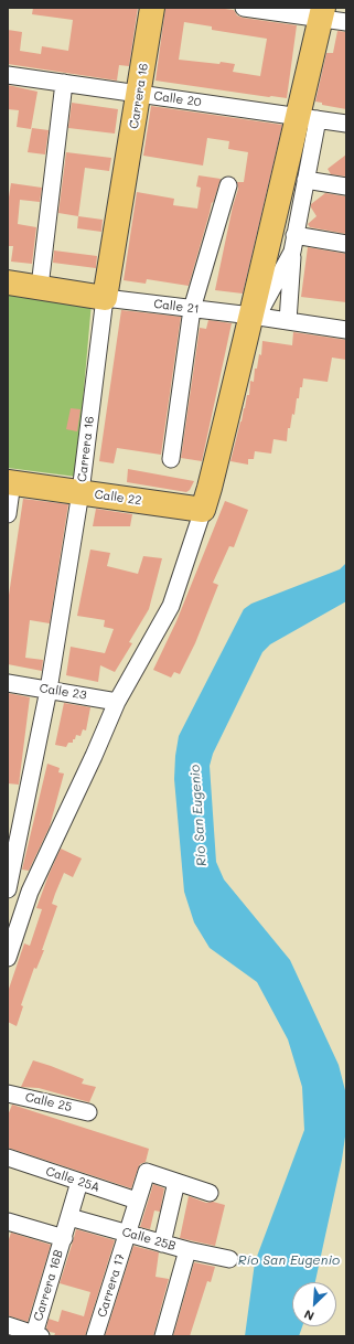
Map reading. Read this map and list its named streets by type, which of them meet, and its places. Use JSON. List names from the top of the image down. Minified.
{"streets":{"main road":["Carrera 16","Calle 21","Calle 22"],"street":["Calle 20","Calle 23","Calle 25","Calle 25A","Calle 25B","Carrera 16B","Carrera 17"]},"crossings":[["Carrera 16","Calle 20"],["Carrera 16","Calle 21"],["Carrera 16","Calle 22"],["Carrera 16","Calle 23"],["Calle 25A","Carrera 17"],["Calle 25B","Carrera 17"]],"water":["Río San Eugenio"],"north":"bottom left"}
